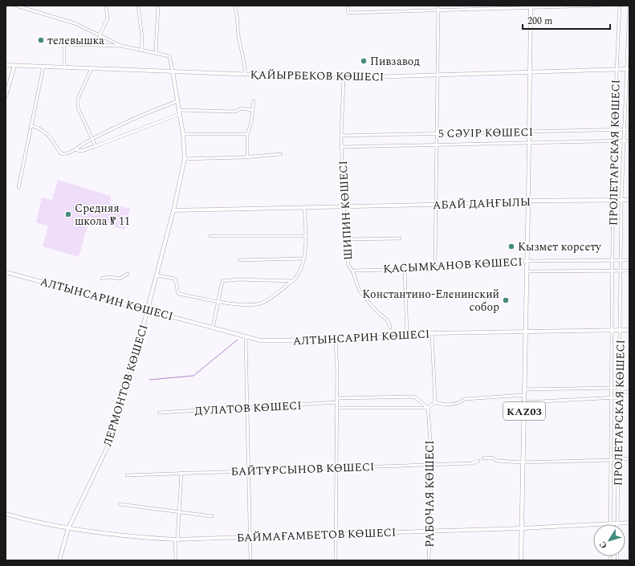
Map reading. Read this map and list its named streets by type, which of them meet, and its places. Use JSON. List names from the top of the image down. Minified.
{"streets":{"main road":["АБАЙ ДАҢҒЫЛЫ","KАZ03"],"street":["ҚАЙЫРБЕКОВ КӨШЕСІ","5 СӘУІР КӨШЕСІ","ПРОЛЕТАРСКАЯ КӨШЕСІ","ШИПИН КӨШЕСІ","ҚАСЫМҚАНОВ КӨШЕСІ","АЛТЫНСАРИН КӨШЕСІ","ЛЕРМОНТОВ КӨШЕСІ","ДУЛАТОВ КӨШЕСІ","БАЙТҰРСЫНОВ КӨШЕСІ","РАБОЧАЯ КӨШЕСІ","БАЙМАҒАМБЕТОВ КӨШЕСІ"]},"crossings":[["ҚАЙЫРБЕКОВ КӨШЕСІ","ПРОЛЕТАРСКАЯ КӨШЕСІ"],["ҚАЙЫРБЕКОВ КӨШЕСІ","ШИПИН КӨШЕСІ"],["ҚАЙЫРБЕКОВ КӨШЕСІ","ЛЕРМОНТОВ КӨШЕСІ"],["5 СӘУІР КӨШЕСІ","ПРОЛЕТАРСКАЯ КӨШЕСІ"],["5 СӘУІР КӨШЕСІ","ШИПИН КӨШЕСІ"],["ПРОЛЕТАРСКАЯ КӨШЕСІ","АБАЙ ДАҢҒЫЛЫ"],["ПРОЛЕТАРСКАЯ КӨШЕСІ","ҚАСЫМҚАНОВ КӨШЕСІ"],["ПРОЛЕТАРСКАЯ КӨШЕСІ","АЛТЫНСАРИН КӨШЕСІ"],["ПРОЛЕТАРСКАЯ КӨШЕСІ","БАЙМАҒАМБЕТОВ КӨШЕСІ"],["АБАЙ ДАҢҒЫЛЫ","ШИПИН КӨШЕСІ"],["АБАЙ ДАҢҒЫЛЫ","ЛЕРМОНТОВ КӨШЕСІ"],["АБАЙ ДАҢҒЫЛЫ","KАZ03"],["ШИПИН КӨШЕСІ","ҚАСЫМҚАНОВ КӨШЕСІ"],["ҚАСЫМҚАНОВ КӨШЕСІ","KАZ03"],["АЛТЫНСАРИН КӨШЕСІ","ЛЕРМОНТОВ КӨШЕСІ"],["АЛТЫНСАРИН КӨШЕСІ","KАZ03"],["ЛЕРМОНТОВ КӨШЕСІ","БАЙМАҒАМБЕТОВ КӨШЕСІ"],["KАZ03","БАЙМАҒАМБЕТОВ КӨШЕСІ"],["БАЙТҰРСЫНОВ КӨШЕСІ","РАБОЧАЯ КӨШЕСІ"],["РАБОЧАЯ КӨШЕСІ","БАЙМАҒАМБЕТОВ КӨШЕСІ"]],"places":["телевышка","Пивзавод","Средняя школа № 11","Кызмет корсету","Константино-Еленинский собор"],"scale_bar":"200 m","north":"bottom left"}
